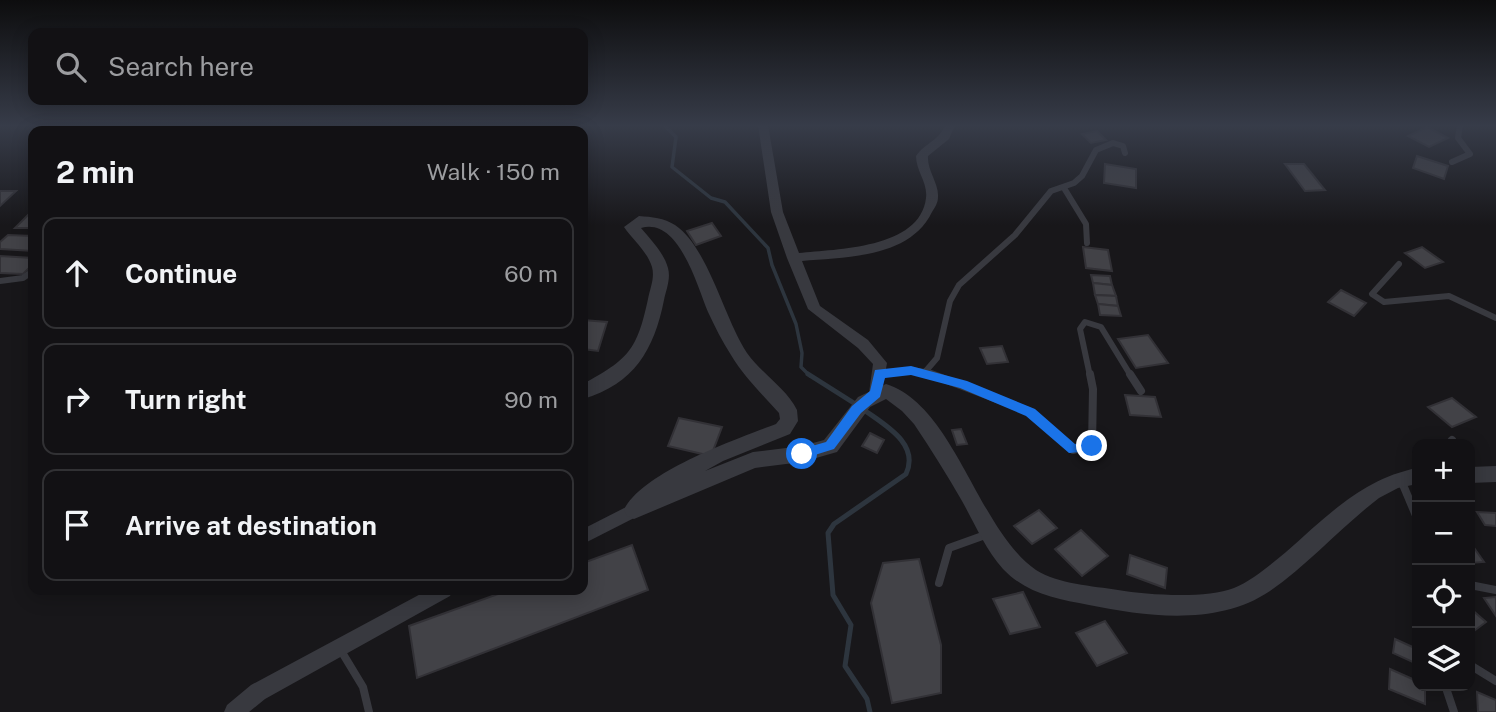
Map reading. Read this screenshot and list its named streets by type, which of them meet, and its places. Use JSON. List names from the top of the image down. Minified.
{"page":{"search":"Search here","heading":["2 min","Walk · 150 m"],"list":[["Continue","60 m"],["Turn right","90 m"],"Arrive at destination"],"map_buttons":["+","−"]}}
